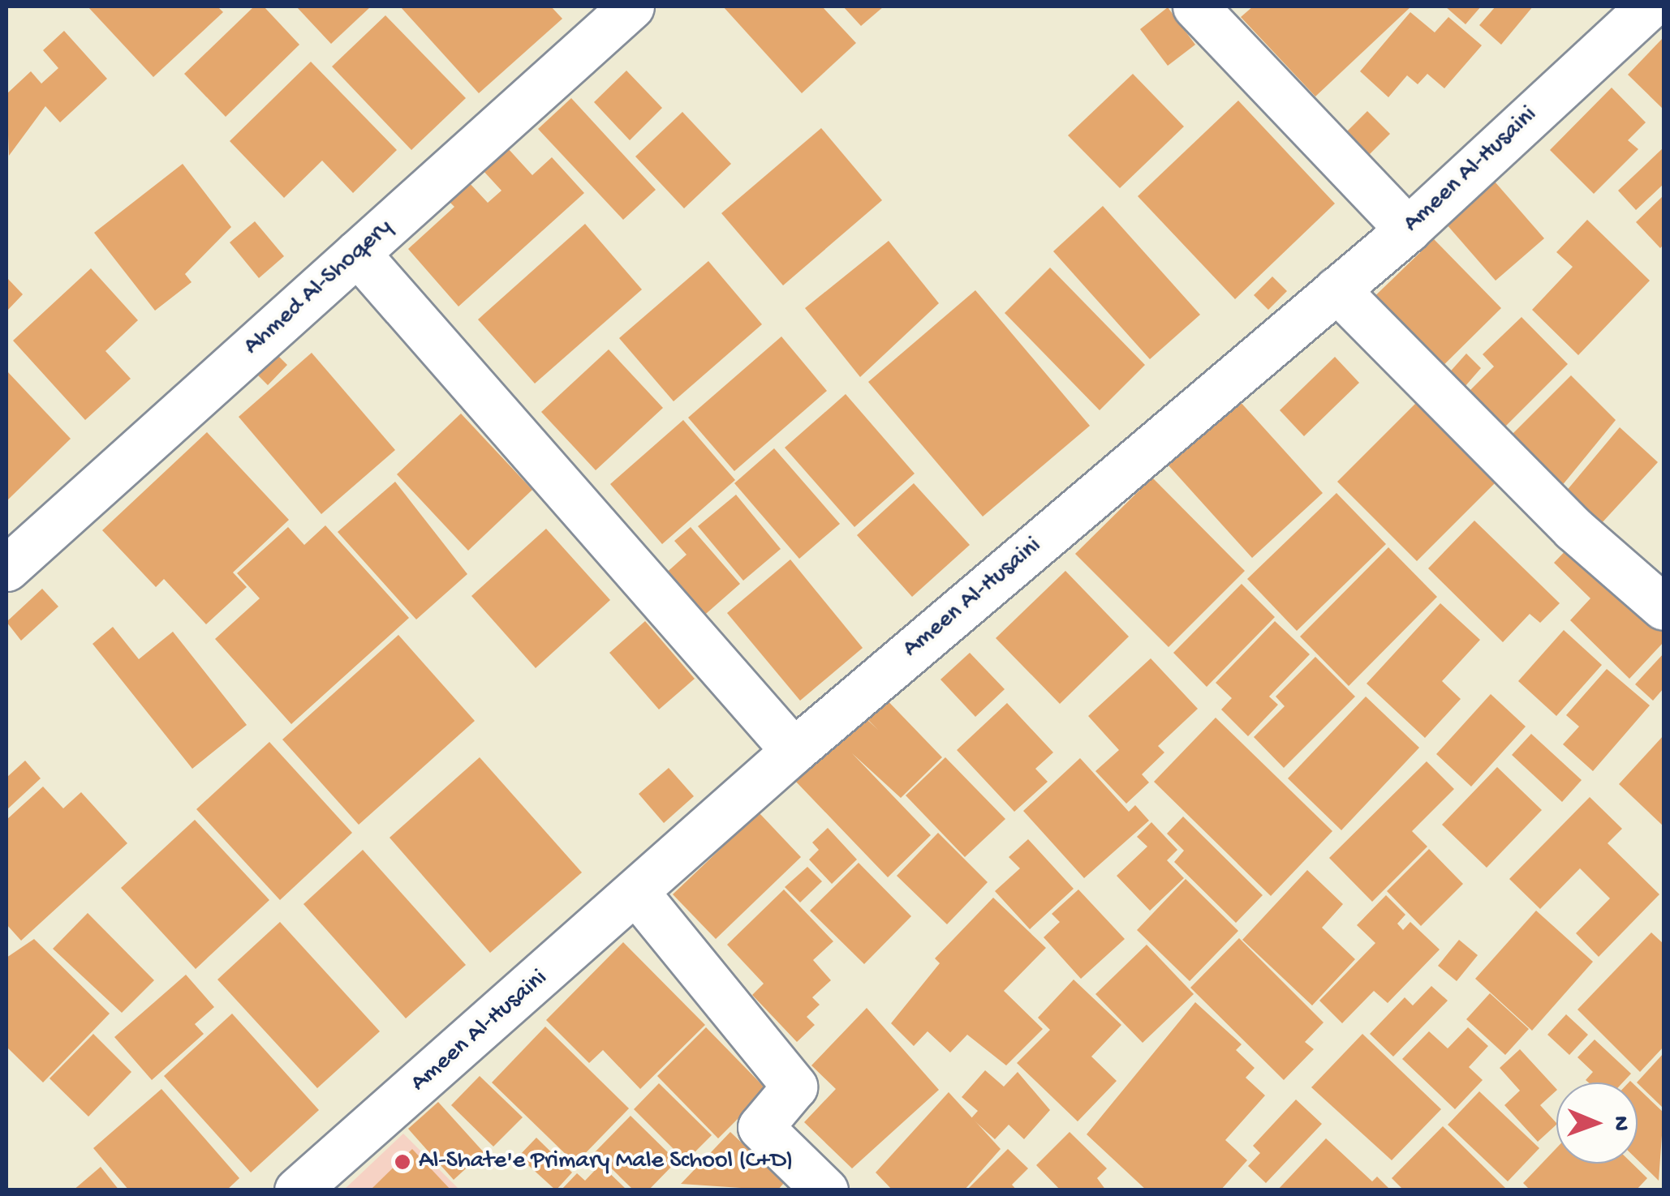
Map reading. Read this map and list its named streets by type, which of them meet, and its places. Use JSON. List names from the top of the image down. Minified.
{"streets":{"street":["Ameen Al-Husaini","Ahmed Al-Shoqery"]},"places":["Al-Shate'e Primary Male School (C+D)"],"north":"right"}
